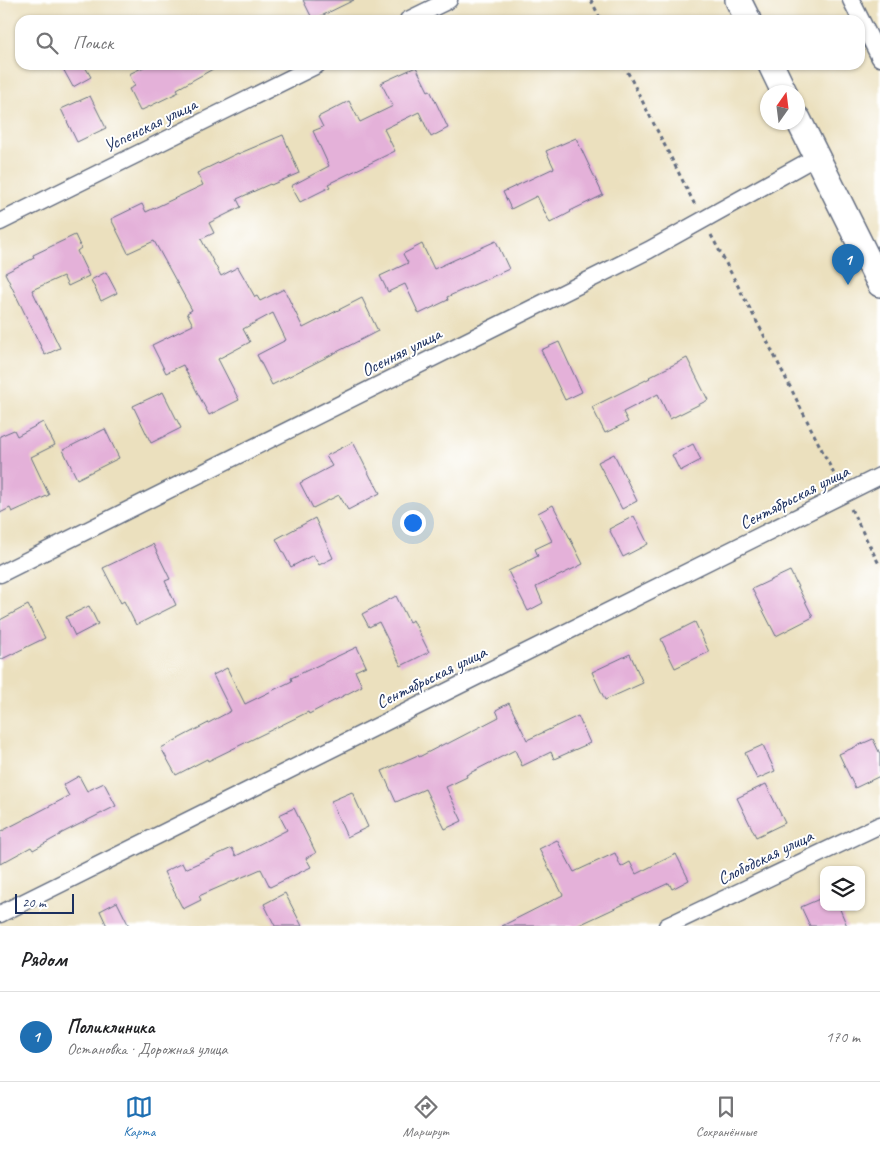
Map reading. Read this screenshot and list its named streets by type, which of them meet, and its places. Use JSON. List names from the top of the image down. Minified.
{"streets":{"street":["Успенская улица","Осенняя улица","Сентябрьская улица","Слободская улица"]},"scale_bar":"20 m","north":"top","page":{"search":"Поиск","pins":"1","scale":"20 m","heading":"Рядом","list":[{"mark":"1","name":"Поликлиника","note":"Остановка · Дорожная улица","value":"170 m"}],"nav":["Карта","Маршрут","Сохранённые"]}}
